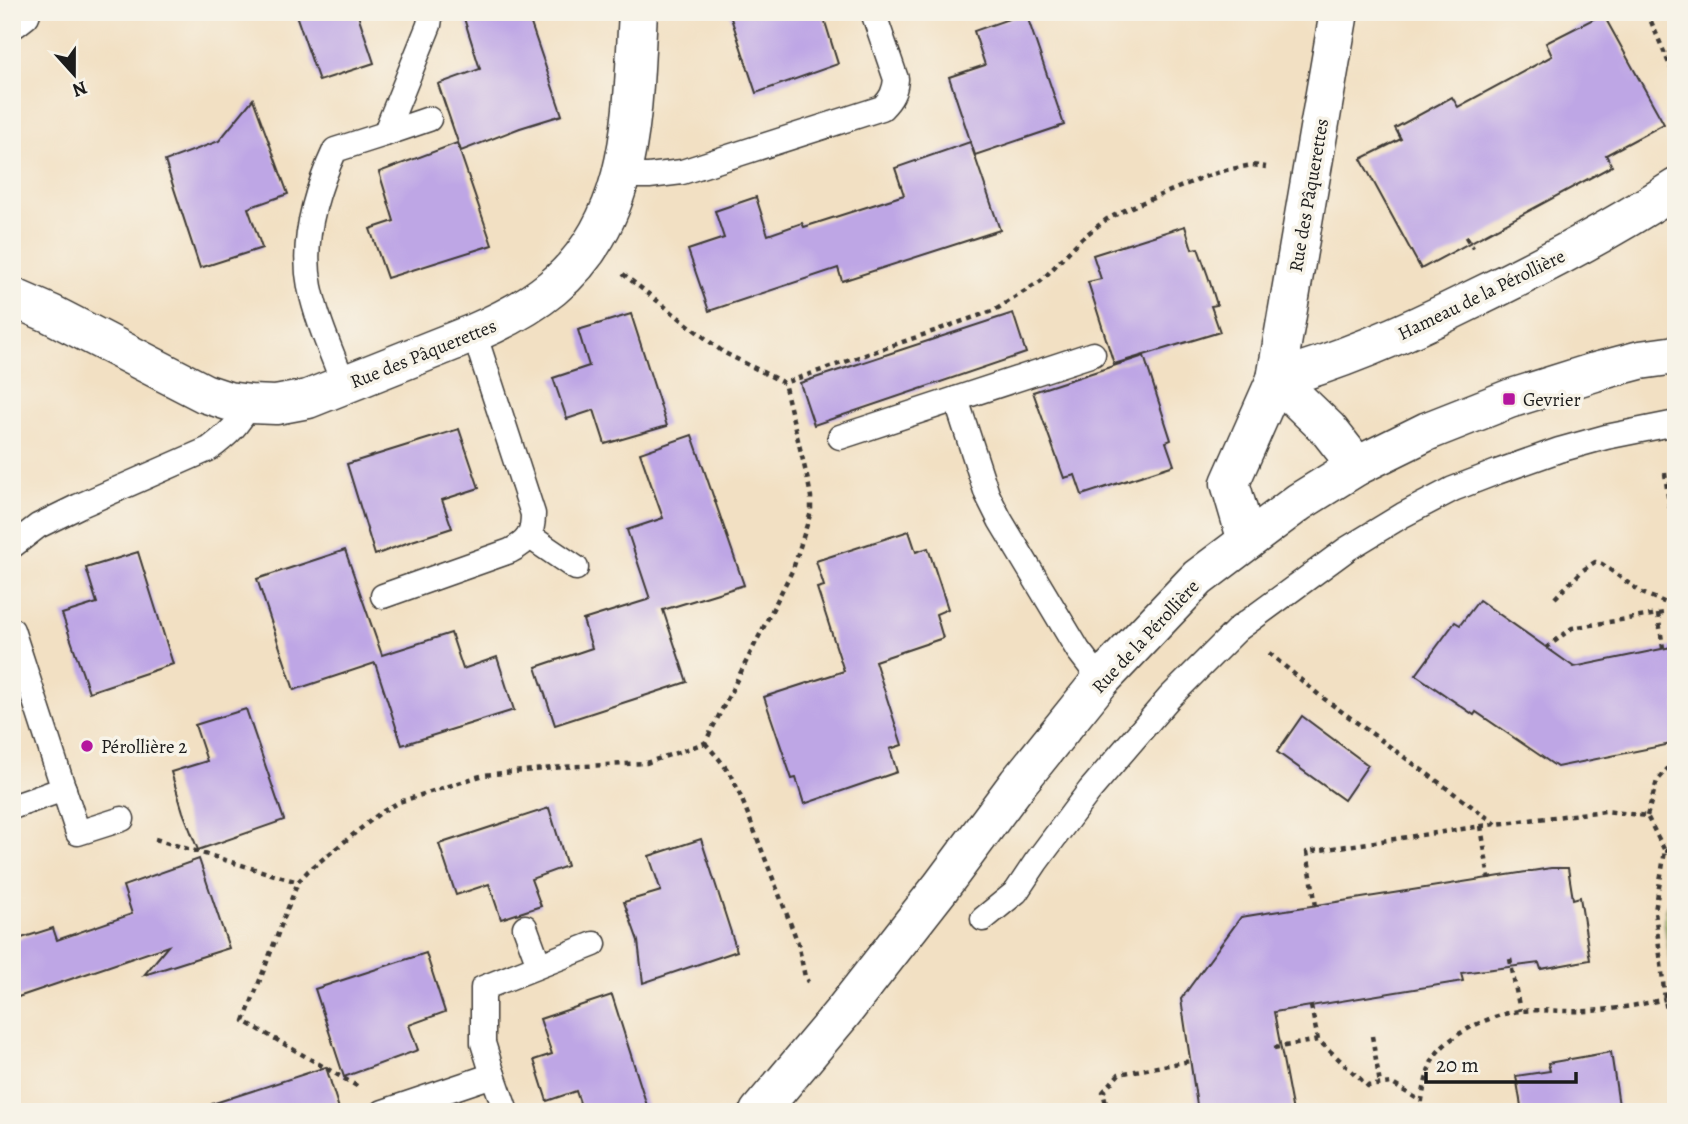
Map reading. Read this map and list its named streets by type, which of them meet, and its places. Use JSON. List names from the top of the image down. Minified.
{"streets":{"main road":["Rue des Pâquerettes","Hameau de la Pérollière","Rue de la Pérollière"]},"crossings":[["Rue des Pâquerettes","Hameau de la Pérollière"],["Rue des Pâquerettes","Rue de la Pérollière"]],"places":{"transit":["Gevrier"],"other":["Pérollière 2"]},"scale_bar":"20 m","north":"bottom"}
